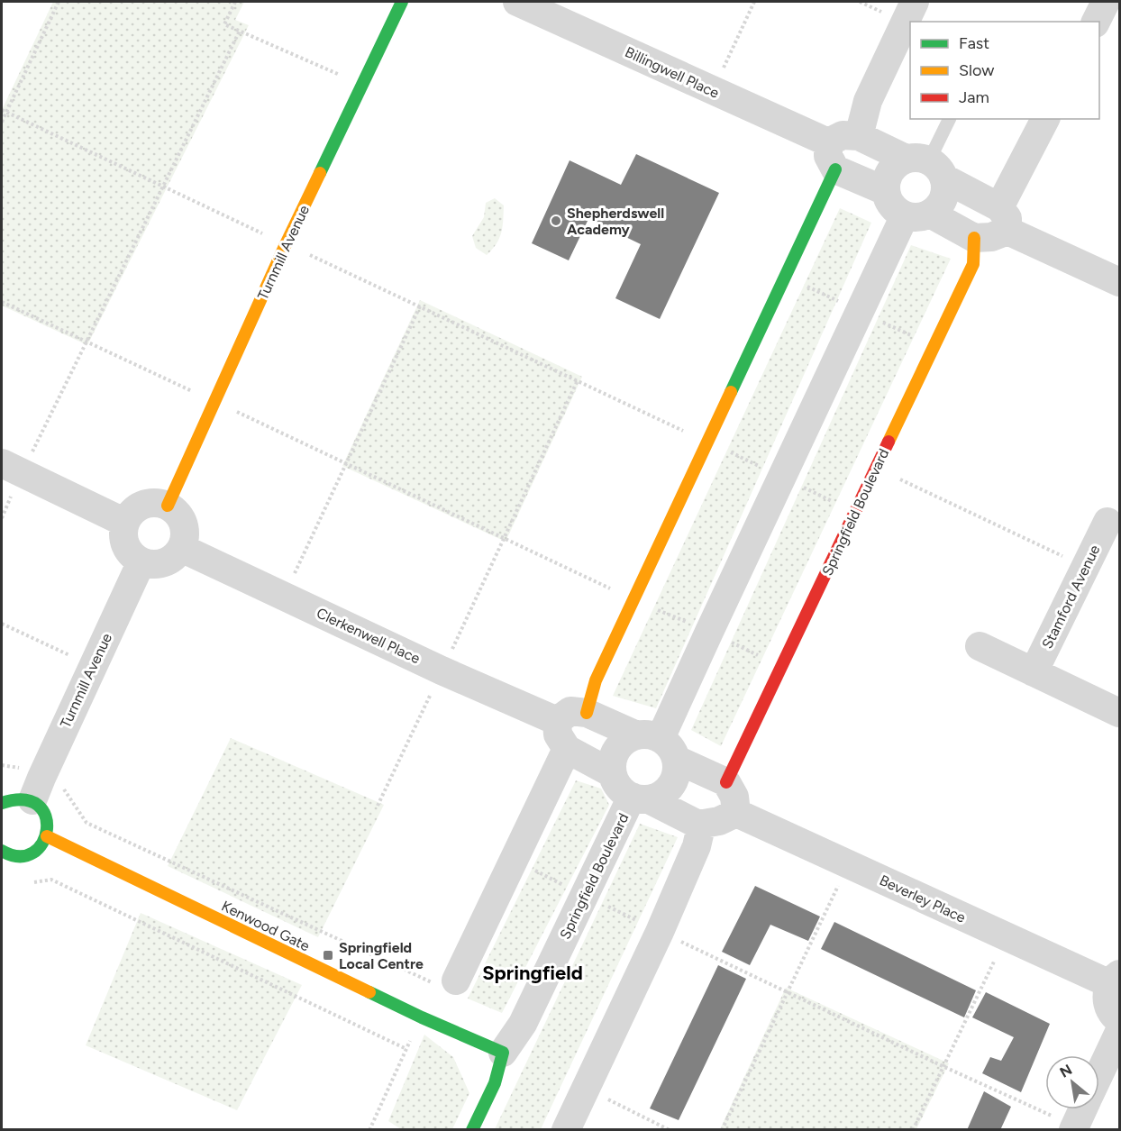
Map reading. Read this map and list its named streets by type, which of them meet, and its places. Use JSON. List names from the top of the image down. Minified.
{"streets":{"street":["Billingwell Place","Turnmill Avenue","Springfield Boulevard","Stamford Avenue","Clerkenwell Place","Beverley Place","Kenwood Gate"]},"crossings":[["Turnmill Avenue","Clerkenwell Place"],["Springfield Boulevard","Kenwood Gate"]],"districts":["Springfield"],"places":{"other":["Shepherdswell Academy"],"transit":["Springfield Local Centre"]},"legend":["Fast","Slow","Jam"],"north":"top left"}
